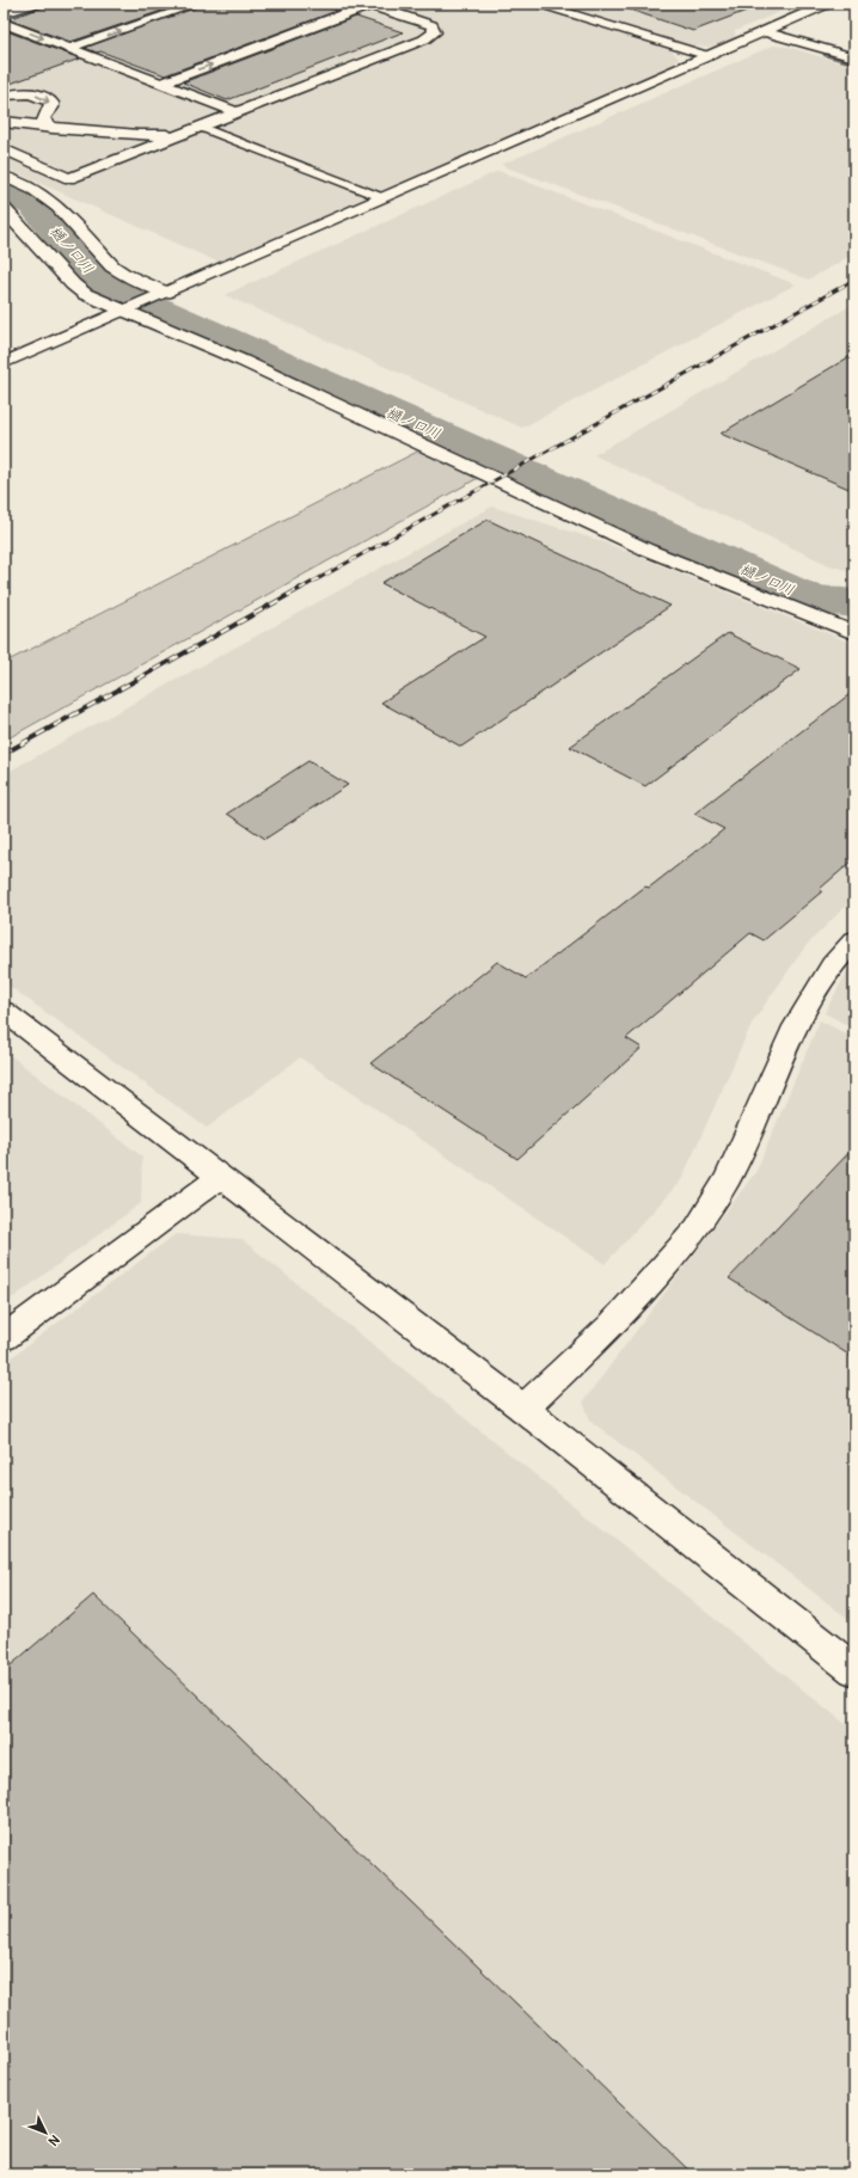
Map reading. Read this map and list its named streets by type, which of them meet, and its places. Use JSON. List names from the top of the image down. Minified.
{"water":["樋ノ口川"],"north":"bottom right"}
